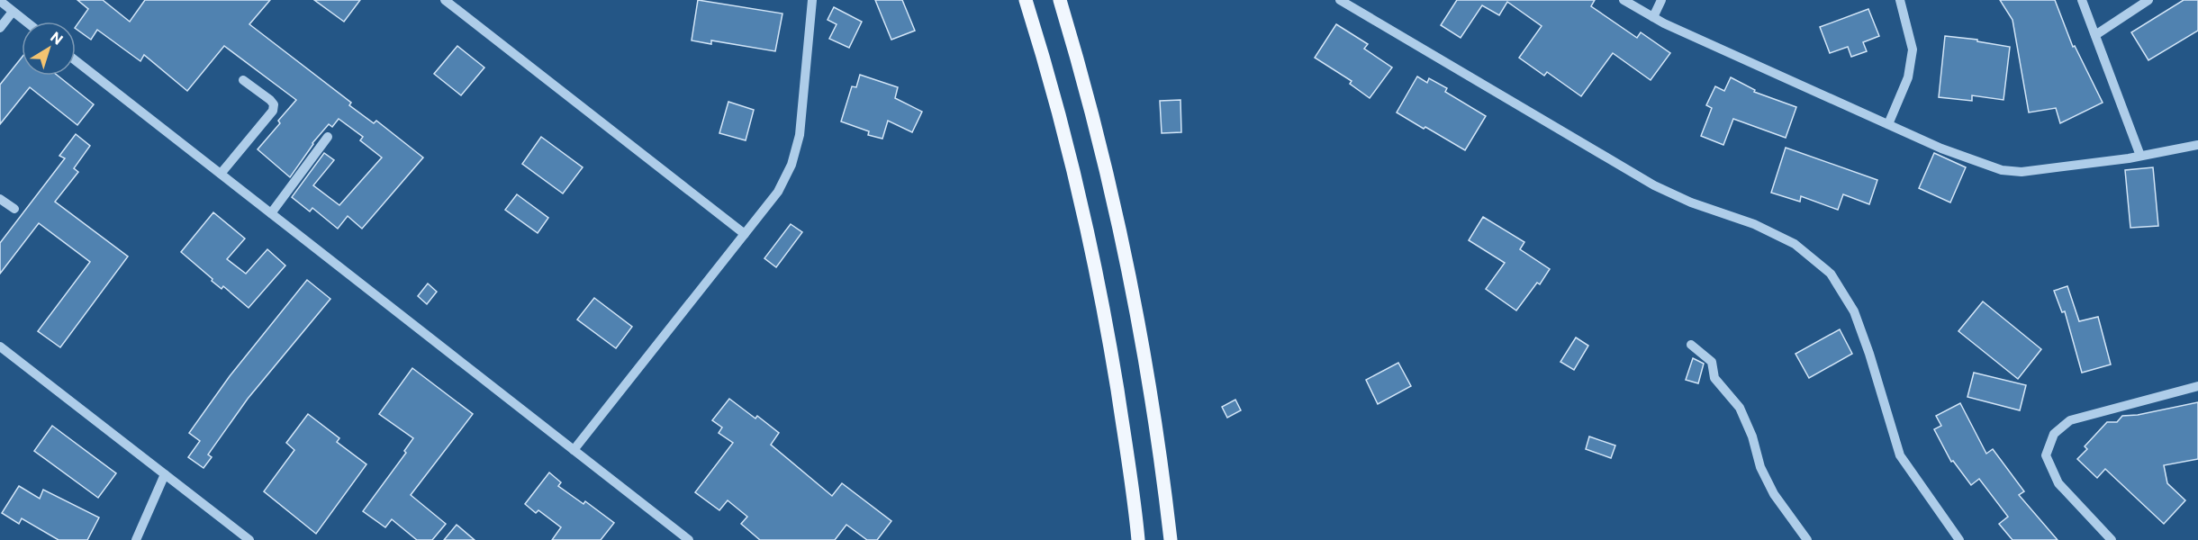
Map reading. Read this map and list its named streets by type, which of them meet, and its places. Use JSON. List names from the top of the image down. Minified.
{"north":"top right"}
